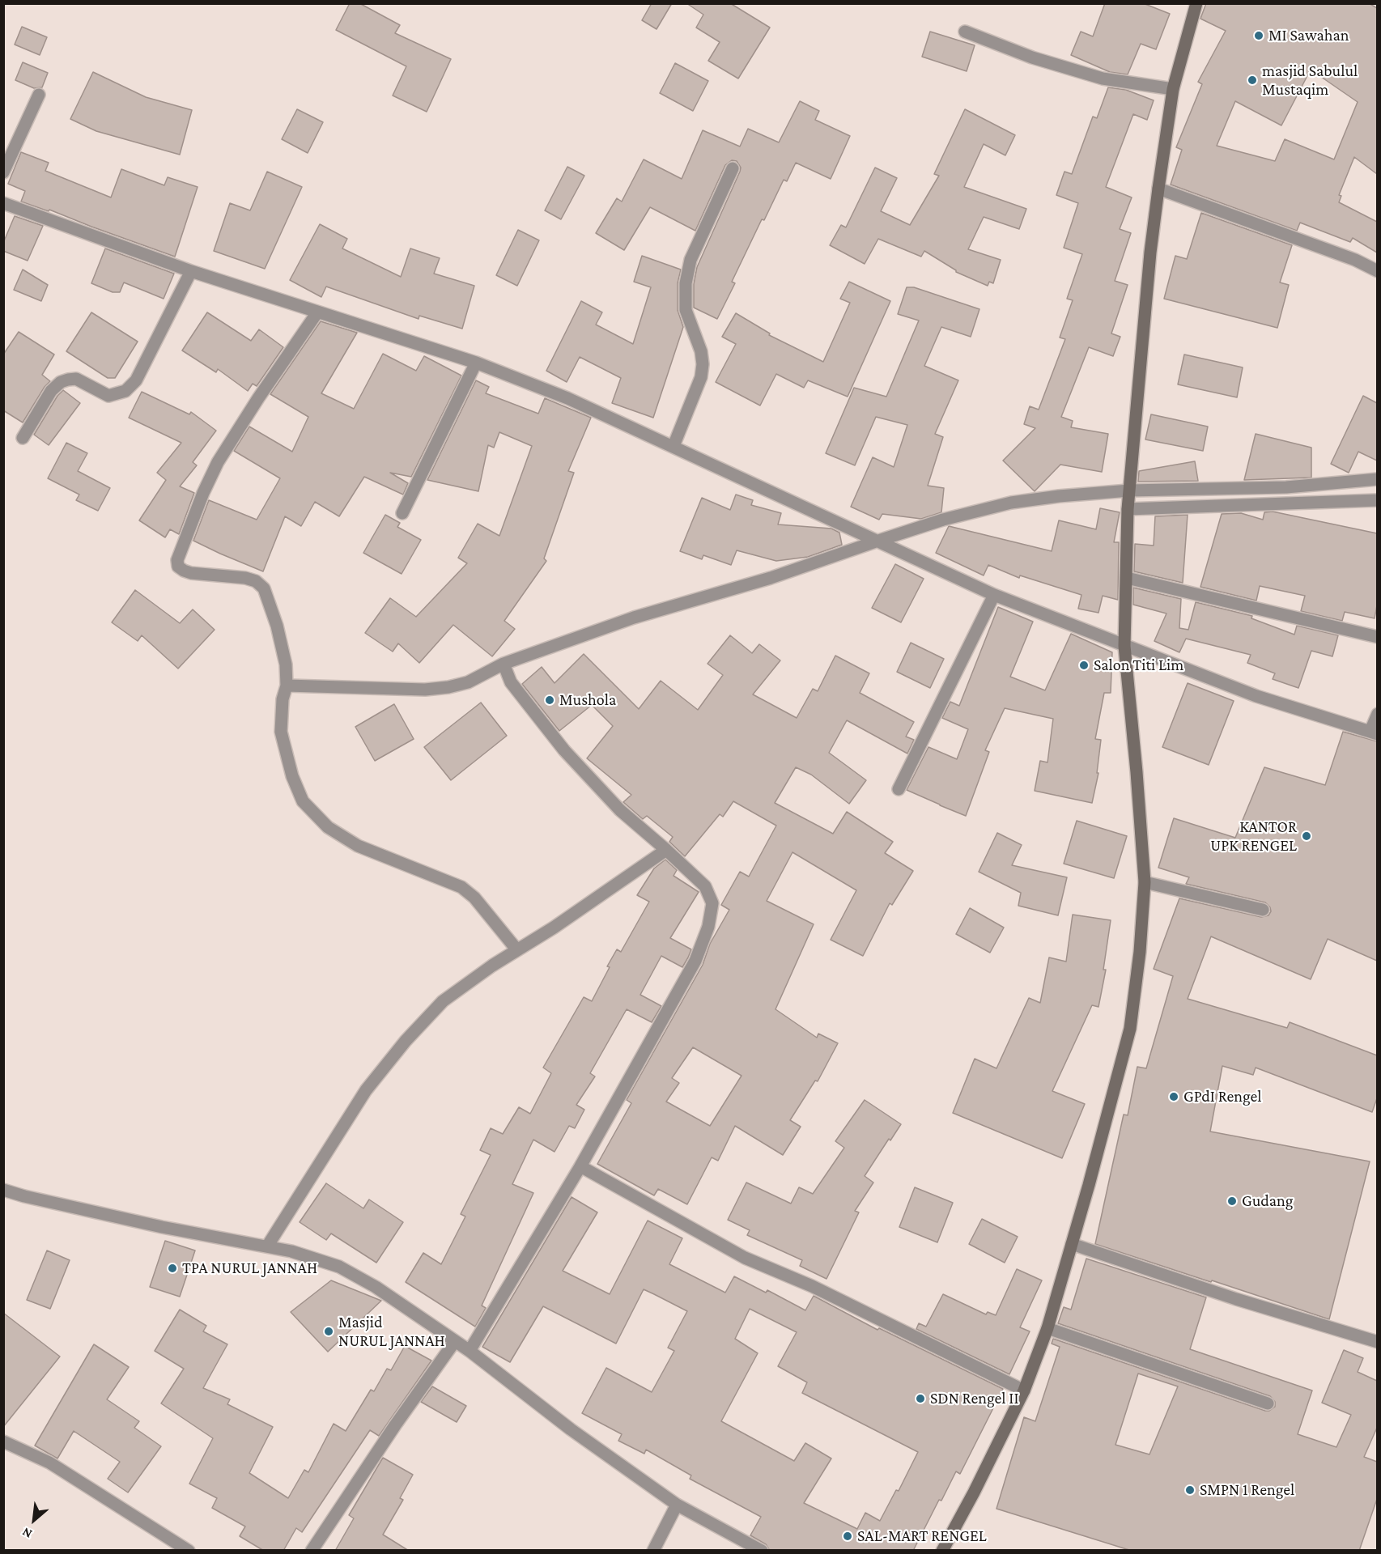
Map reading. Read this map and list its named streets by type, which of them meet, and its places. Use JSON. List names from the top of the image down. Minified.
{"places":["MI Sawahan","masjid Sabulul Mustaqim","Salon Titi Lim","Mushola","KANTOR UPK RENGEL","GPdI Rengel","Gudang","TPA NURUL JANNAH","Masjid NURUL JANNAH","SDN Rengel II","SMPN 1 Rengel","SAL-MART RENGEL"],"north":"bottom left"}
